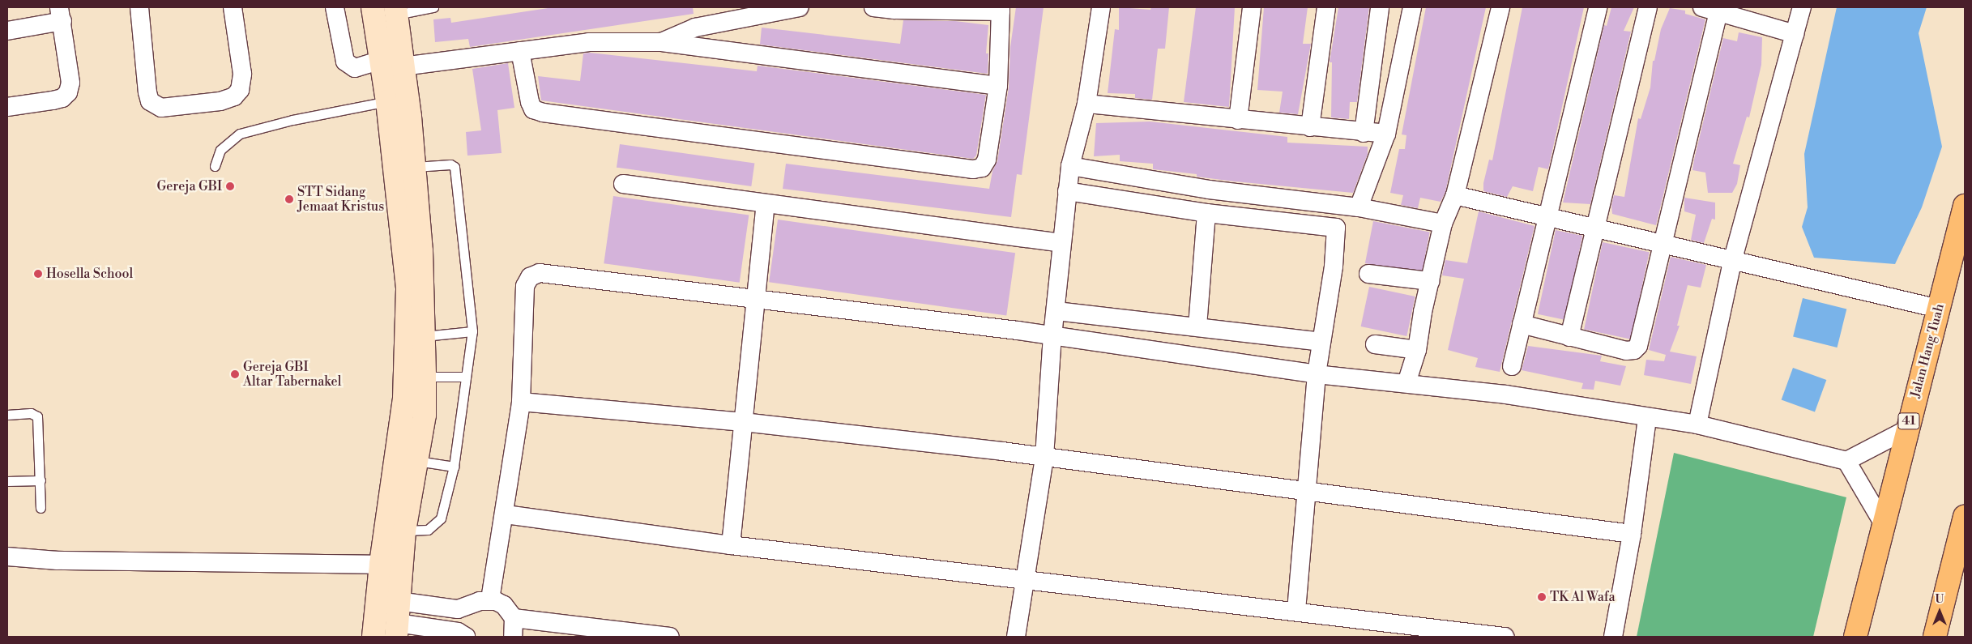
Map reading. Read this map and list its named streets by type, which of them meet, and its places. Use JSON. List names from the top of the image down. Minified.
{"streets":{"highway":["Jalan Hang Tuah","41"]},"places":["Gereja GBI","STT Sidang Jemaat Kristus","Hosella School","Gereja GBI Altar Tabernakel","TK Al Wafa"],"north":"top"}
